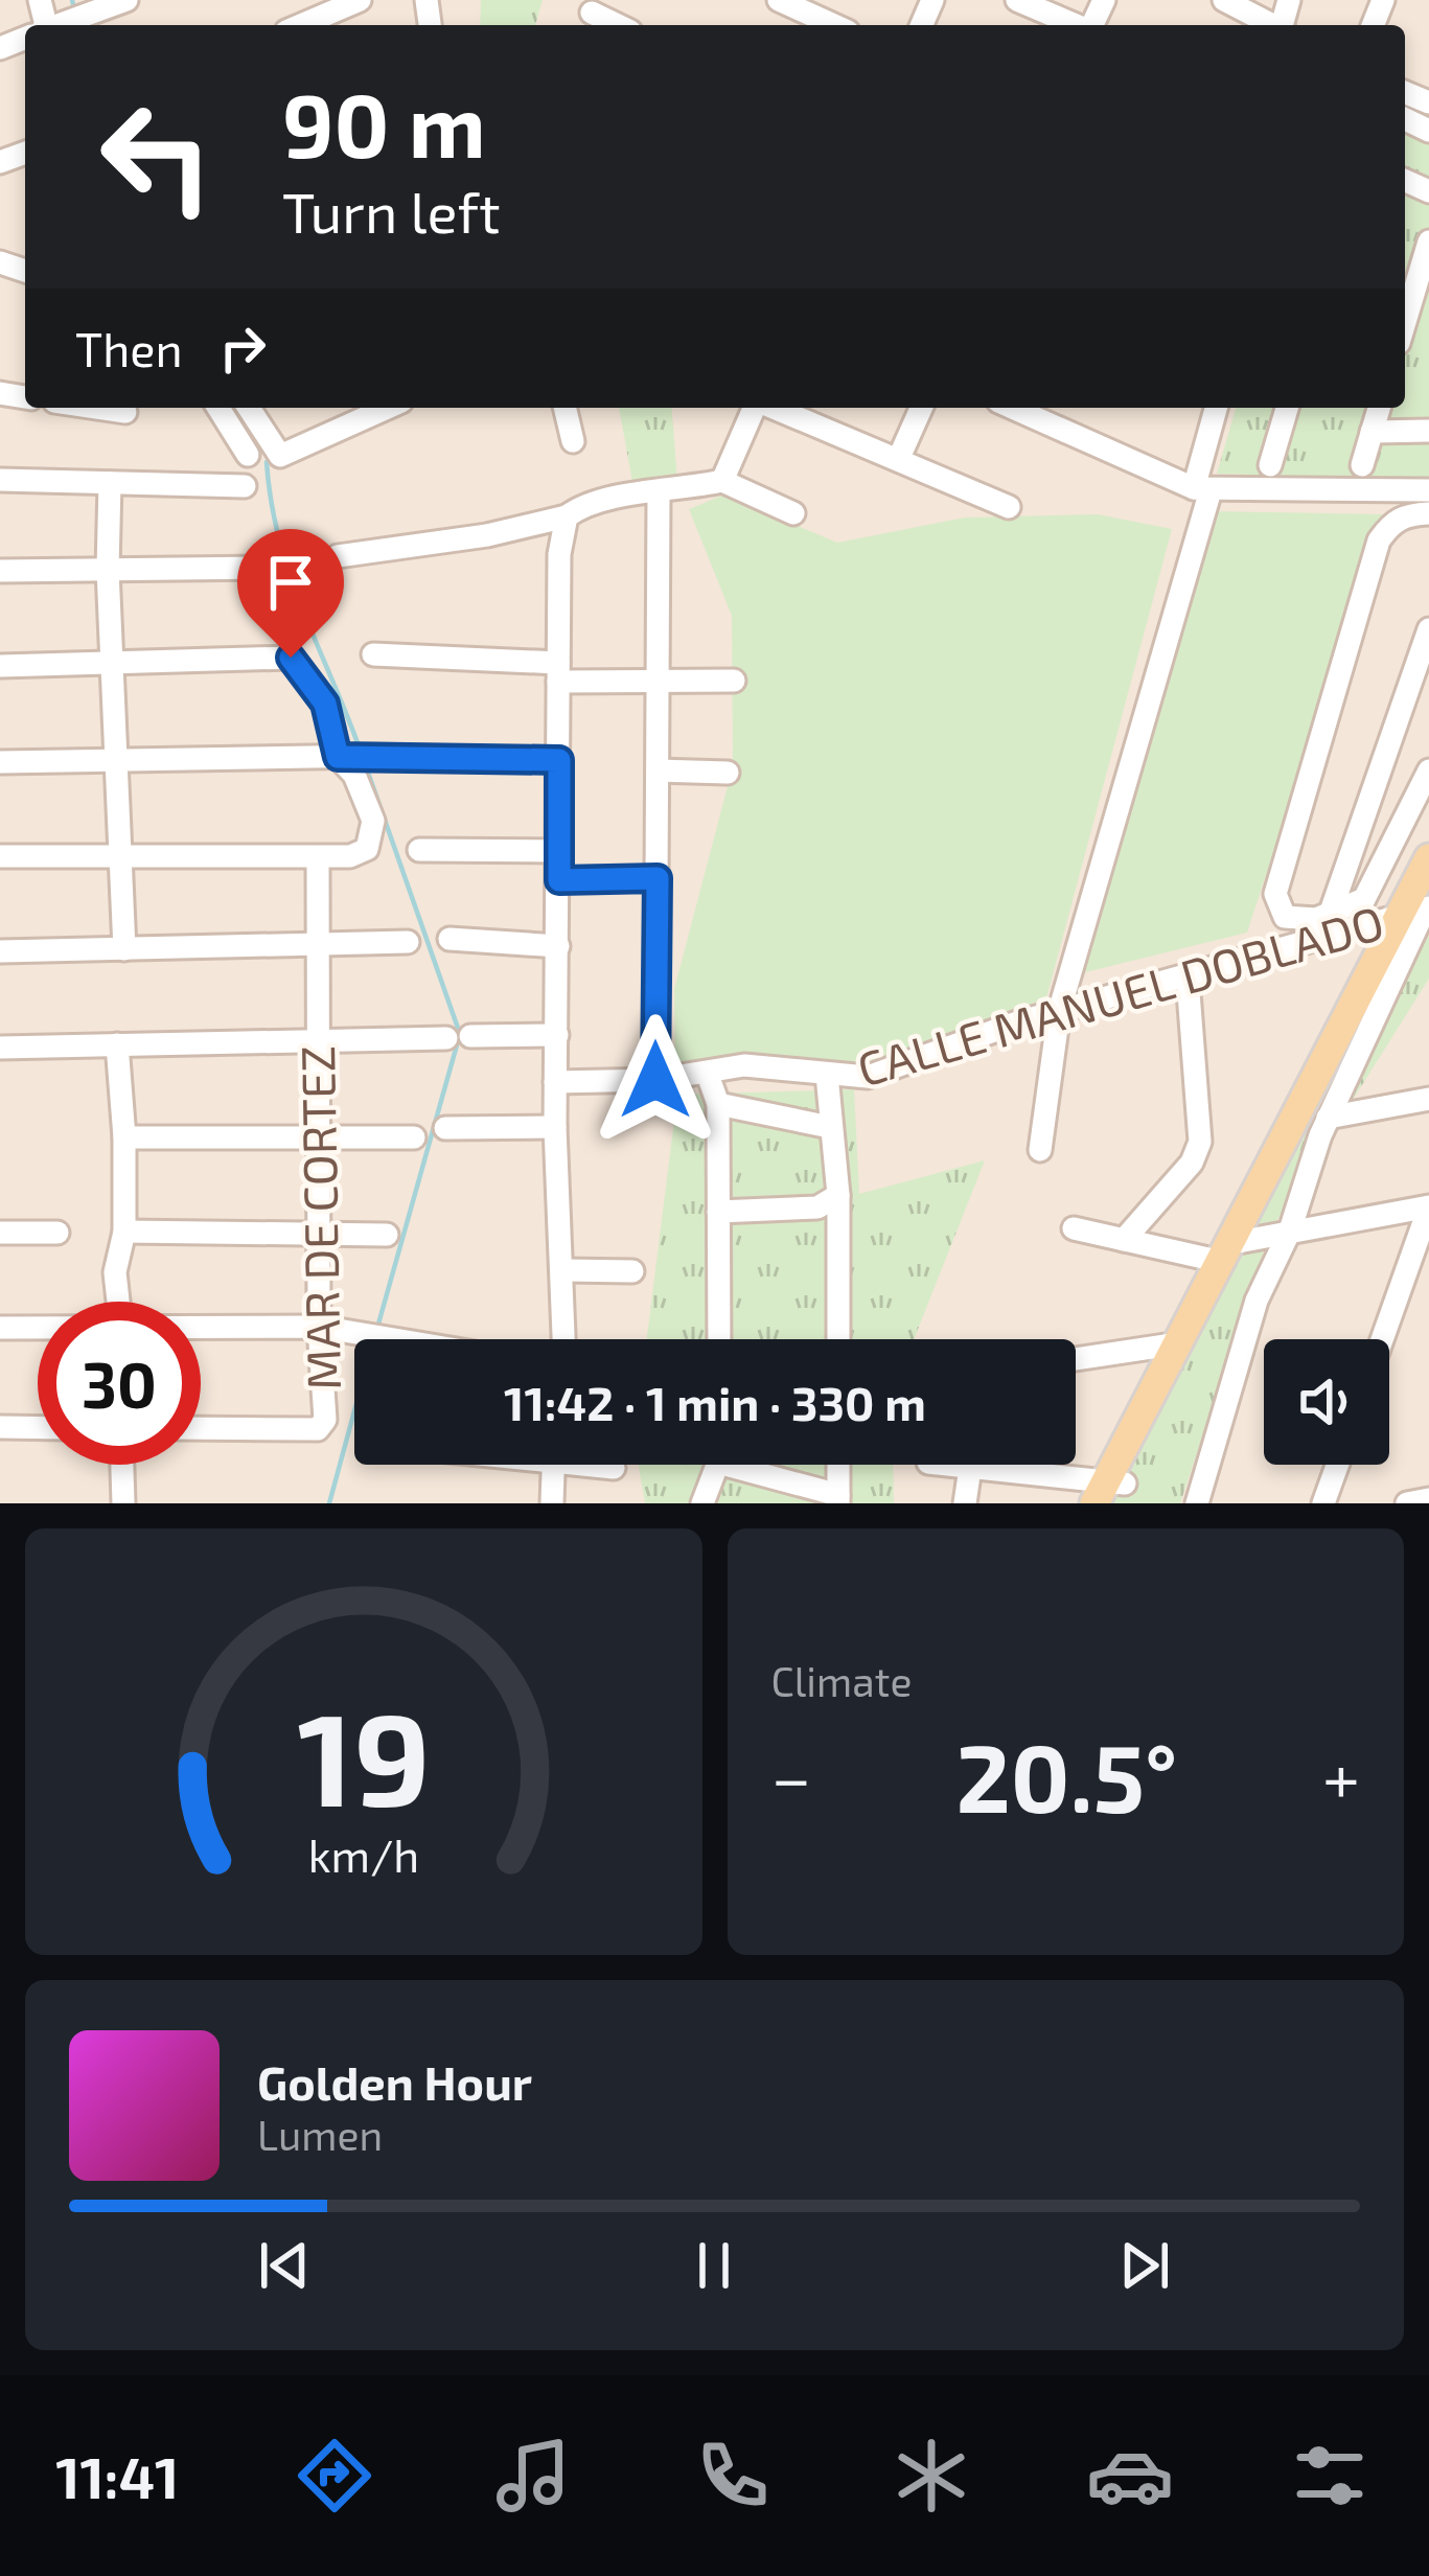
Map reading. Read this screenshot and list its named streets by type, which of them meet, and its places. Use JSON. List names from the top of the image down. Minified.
{"streets":{"street":["CALLE MANUEL DOBLADO","MAR DE CORTEZ"]},"page":{"turn":["90 m","Turn left"],"then":"Then","limit":"30","trip":"11:42 · 1 min · 330 m","tile":"Climate","heat":["−","20.5°","+"],"song":["Golden Hour","Lumen"],"tabs":"11:41","gauge":["19","km/h"]}}
